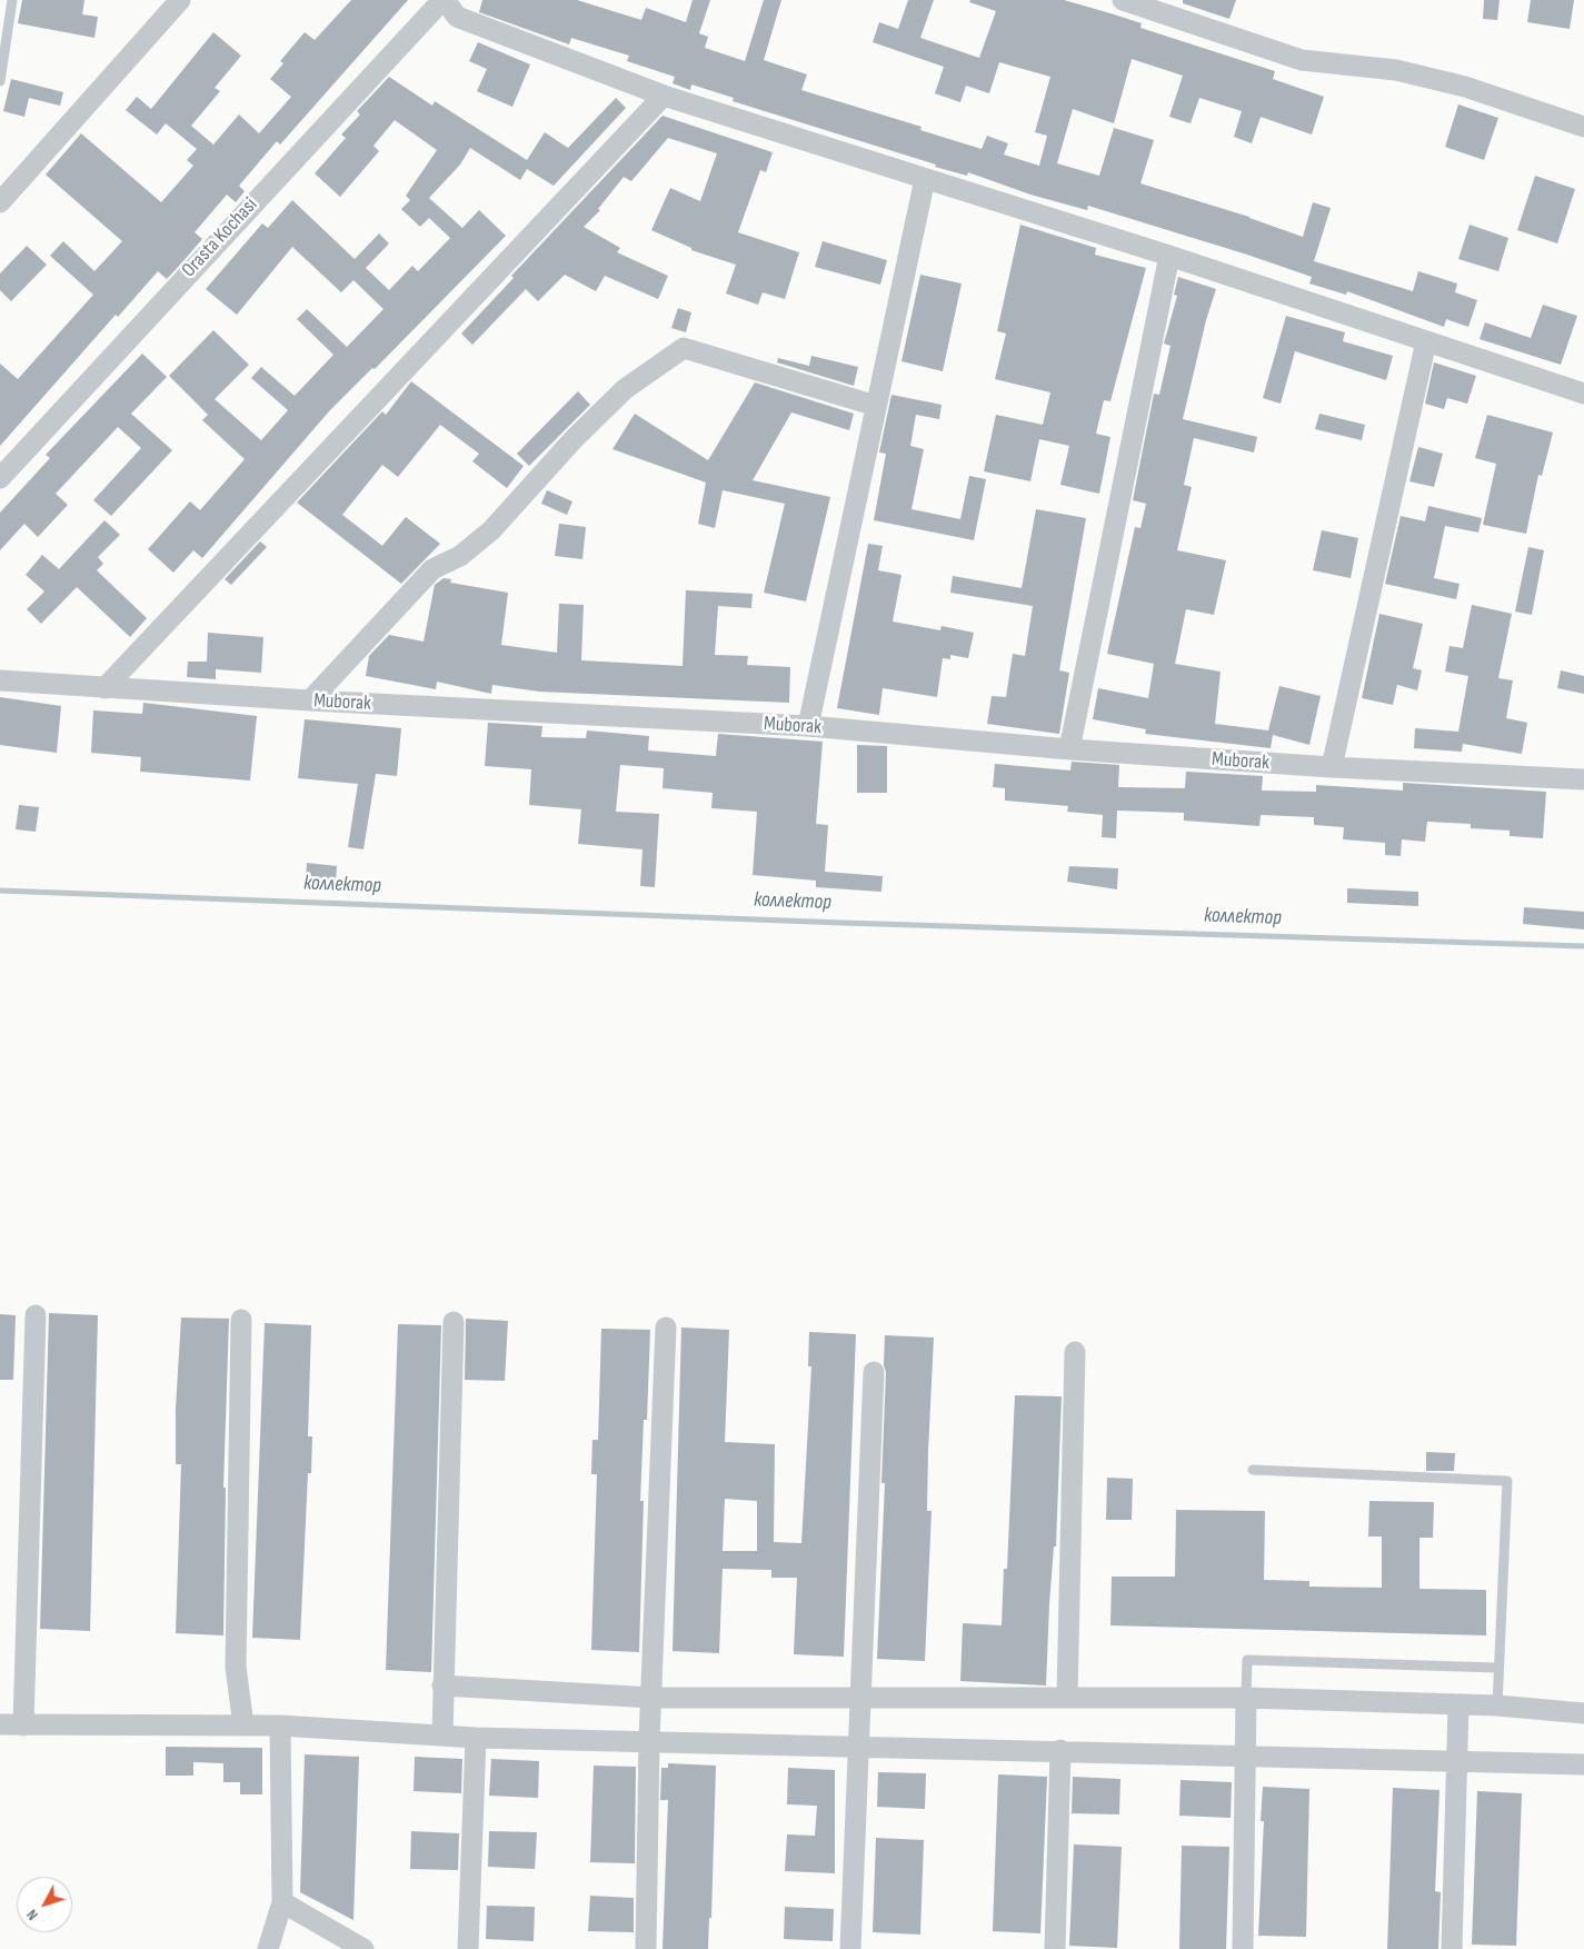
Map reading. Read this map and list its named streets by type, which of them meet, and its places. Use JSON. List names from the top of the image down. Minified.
{"streets":{"street":["Orasta Kochasi","Muborak"]},"water":["коллектор"],"north":"bottom left"}
